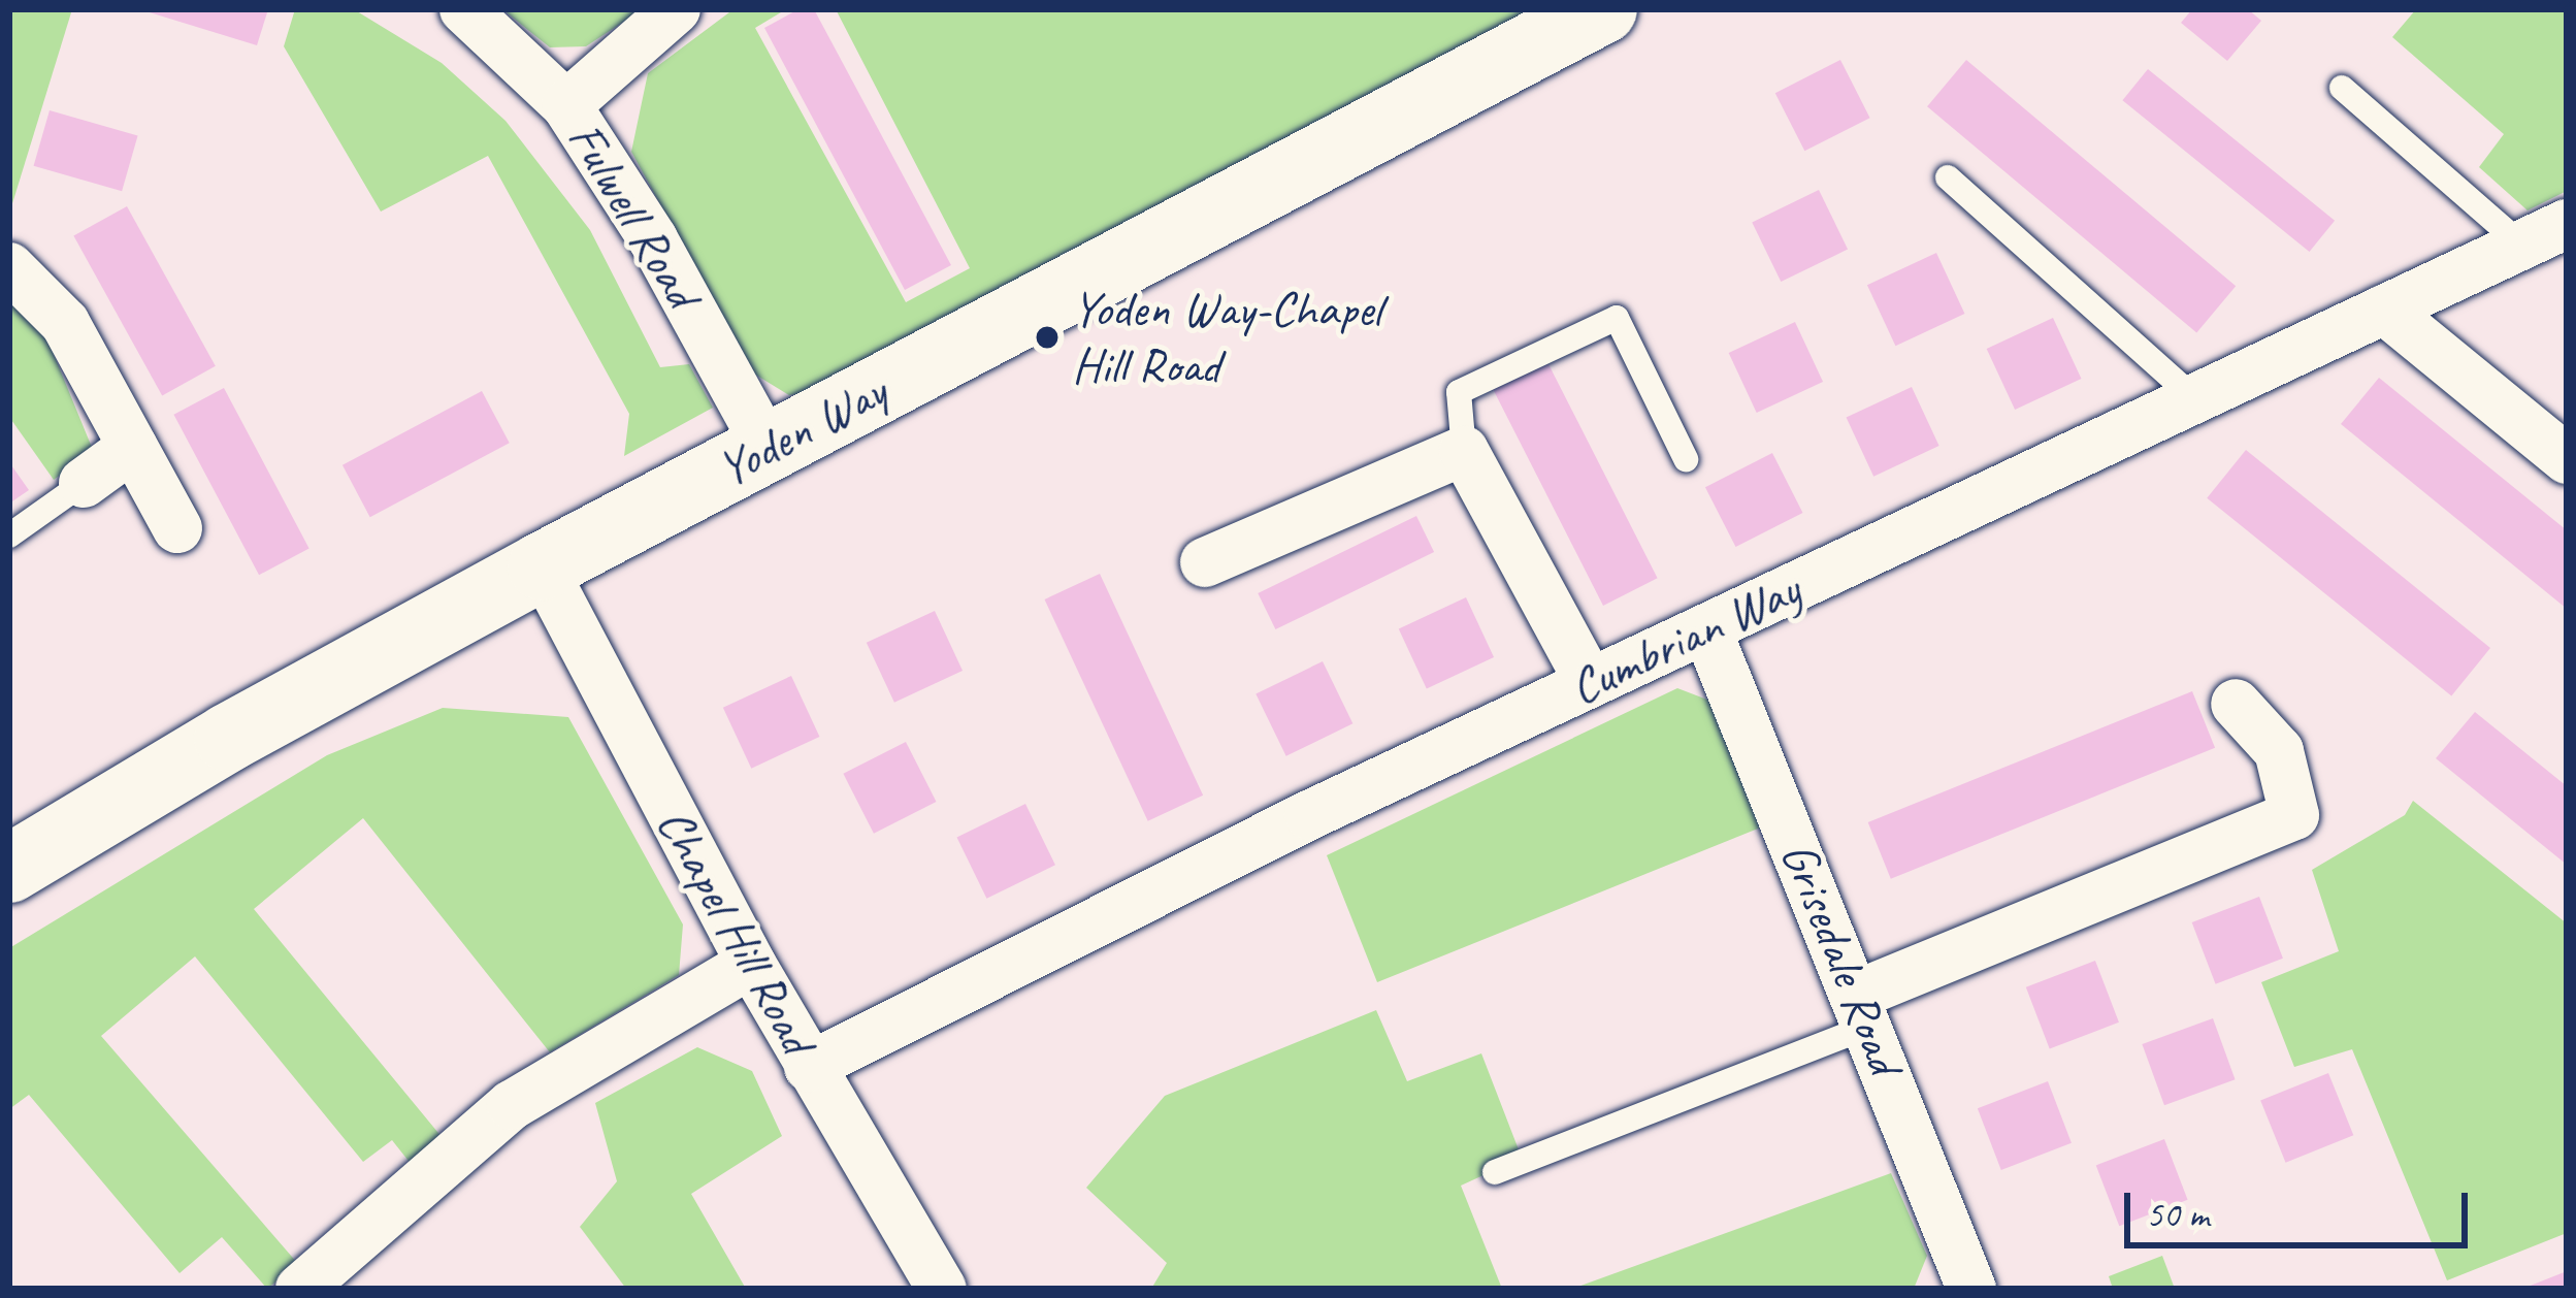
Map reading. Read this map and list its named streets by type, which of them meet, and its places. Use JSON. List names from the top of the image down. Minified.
{"streets":{"main road":["Yoden Way"],"street":["Fulwell Road","Cumbrian Way","Chapel Hill Road","Grisedale Road"]},"crossings":[["Fulwell Road","Yoden Way"],["Yoden Way","Chapel Hill Road"],["Cumbrian Way","Chapel Hill Road"],["Cumbrian Way","Grisedale Road"]],"places":["Yoden Way-Chapel Hill Road"],"scale_bar":"50 m"}
